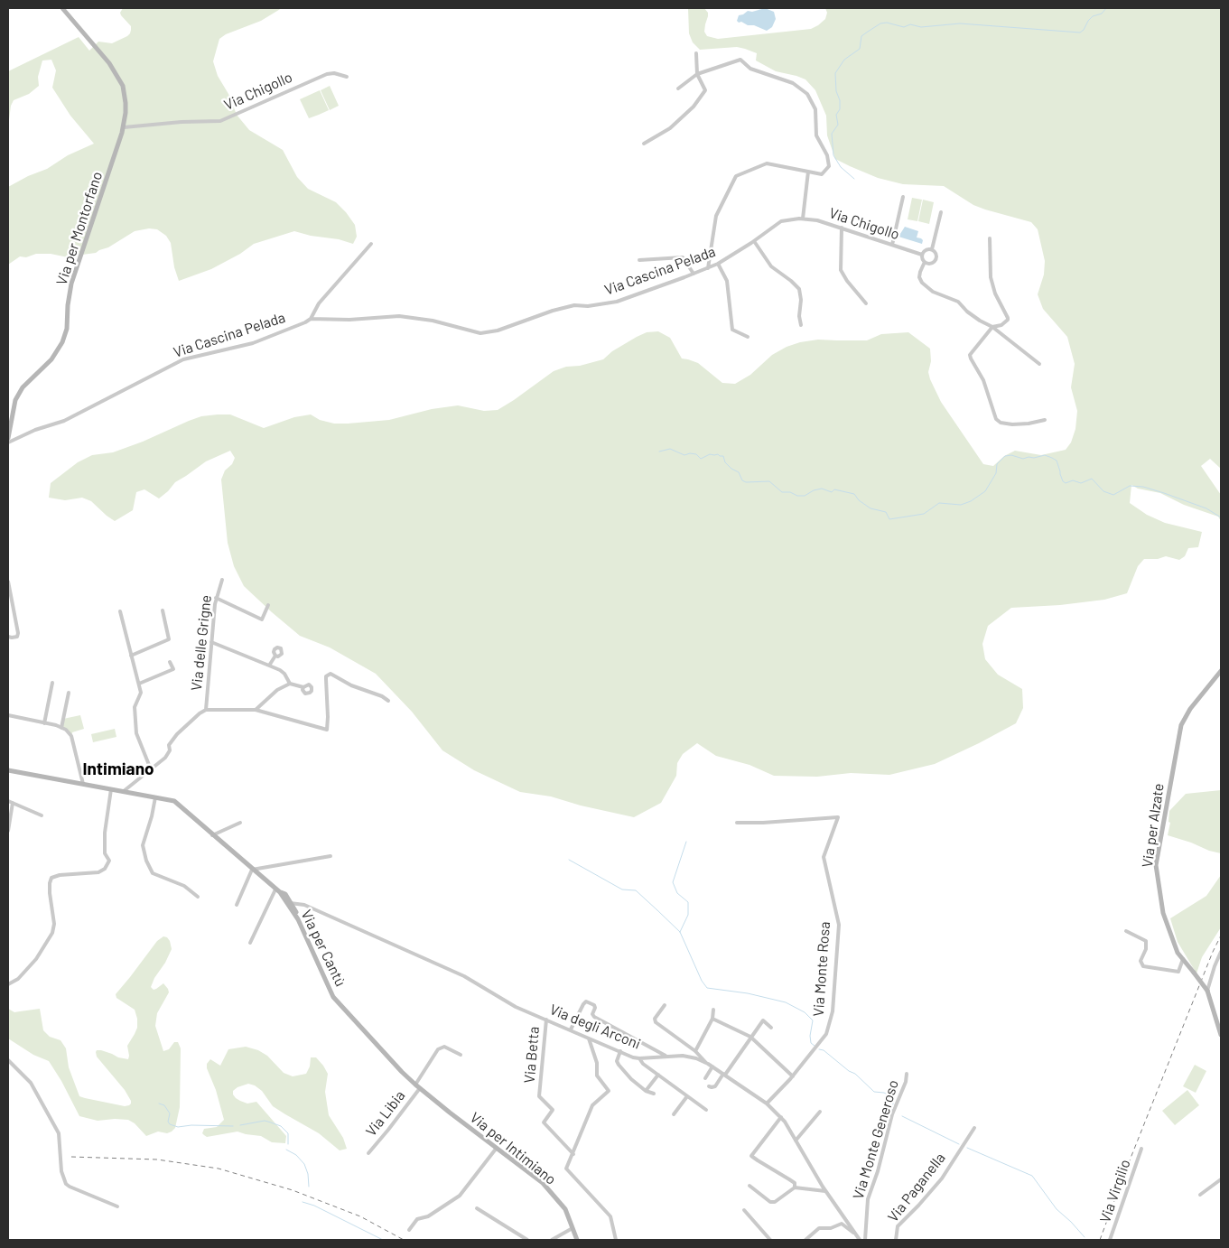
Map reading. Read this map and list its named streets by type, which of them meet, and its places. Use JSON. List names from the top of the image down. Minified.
{"streets":{"street":["Via Chigollo","Via per Montorfano","Via Cascina Pelada","Via delle Grigne","Via per Alzate","Via per Cantù","Via Monte Rosa","Via degli Arconi","Via Betta","Via Libia","Via Monte Generoso","Via per Intimiano","Via Paganella","Via Virgilio"]},"crossings":[["Via Chigollo","Via per Montorfano"],["Via Chigollo","Via Cascina Pelada"],["Via per Cantù","Via degli Arconi"],["Via per Cantù","Via Libia"],["Via per Cantù","Via per Intimiano"],["Via Monte Rosa","Via degli Arconi"],["Via degli Arconi","Via Betta"]],"districts":["Intimiano"]}
